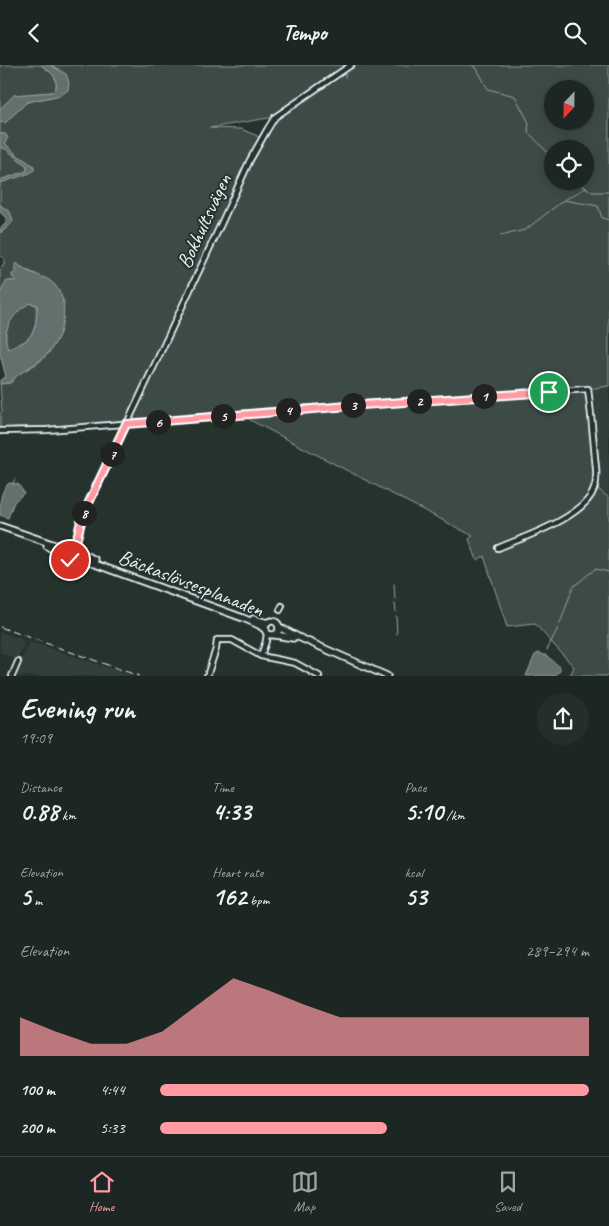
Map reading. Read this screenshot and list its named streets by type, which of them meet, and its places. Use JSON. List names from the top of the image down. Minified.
{"streets":{"street":["Bokhultsvägen","Bäckaslövsesplanaden"]},"crossings":[["Bokhultsvägen","Bäckaslövsesplanaden"]],"north":"bottom","page":{"header":"Tempo","pins":["1","2","3","4","5","6","7","8"],"heading":["Evening run","19:09"],"stats":[["Distance","0.88 km"],["Time","4:33"],["Pace","5:10 /km"],["Elevation","5 m"],["Heart rate","162 bpm"],["kcal","53"]],"chart":["Elevation","289–294 m"],"list":[{"name":"100 m","note":"4:44"},{"name":"200 m","note":"5:33"}],"tabs":["Home","Map","Saved"]}}
